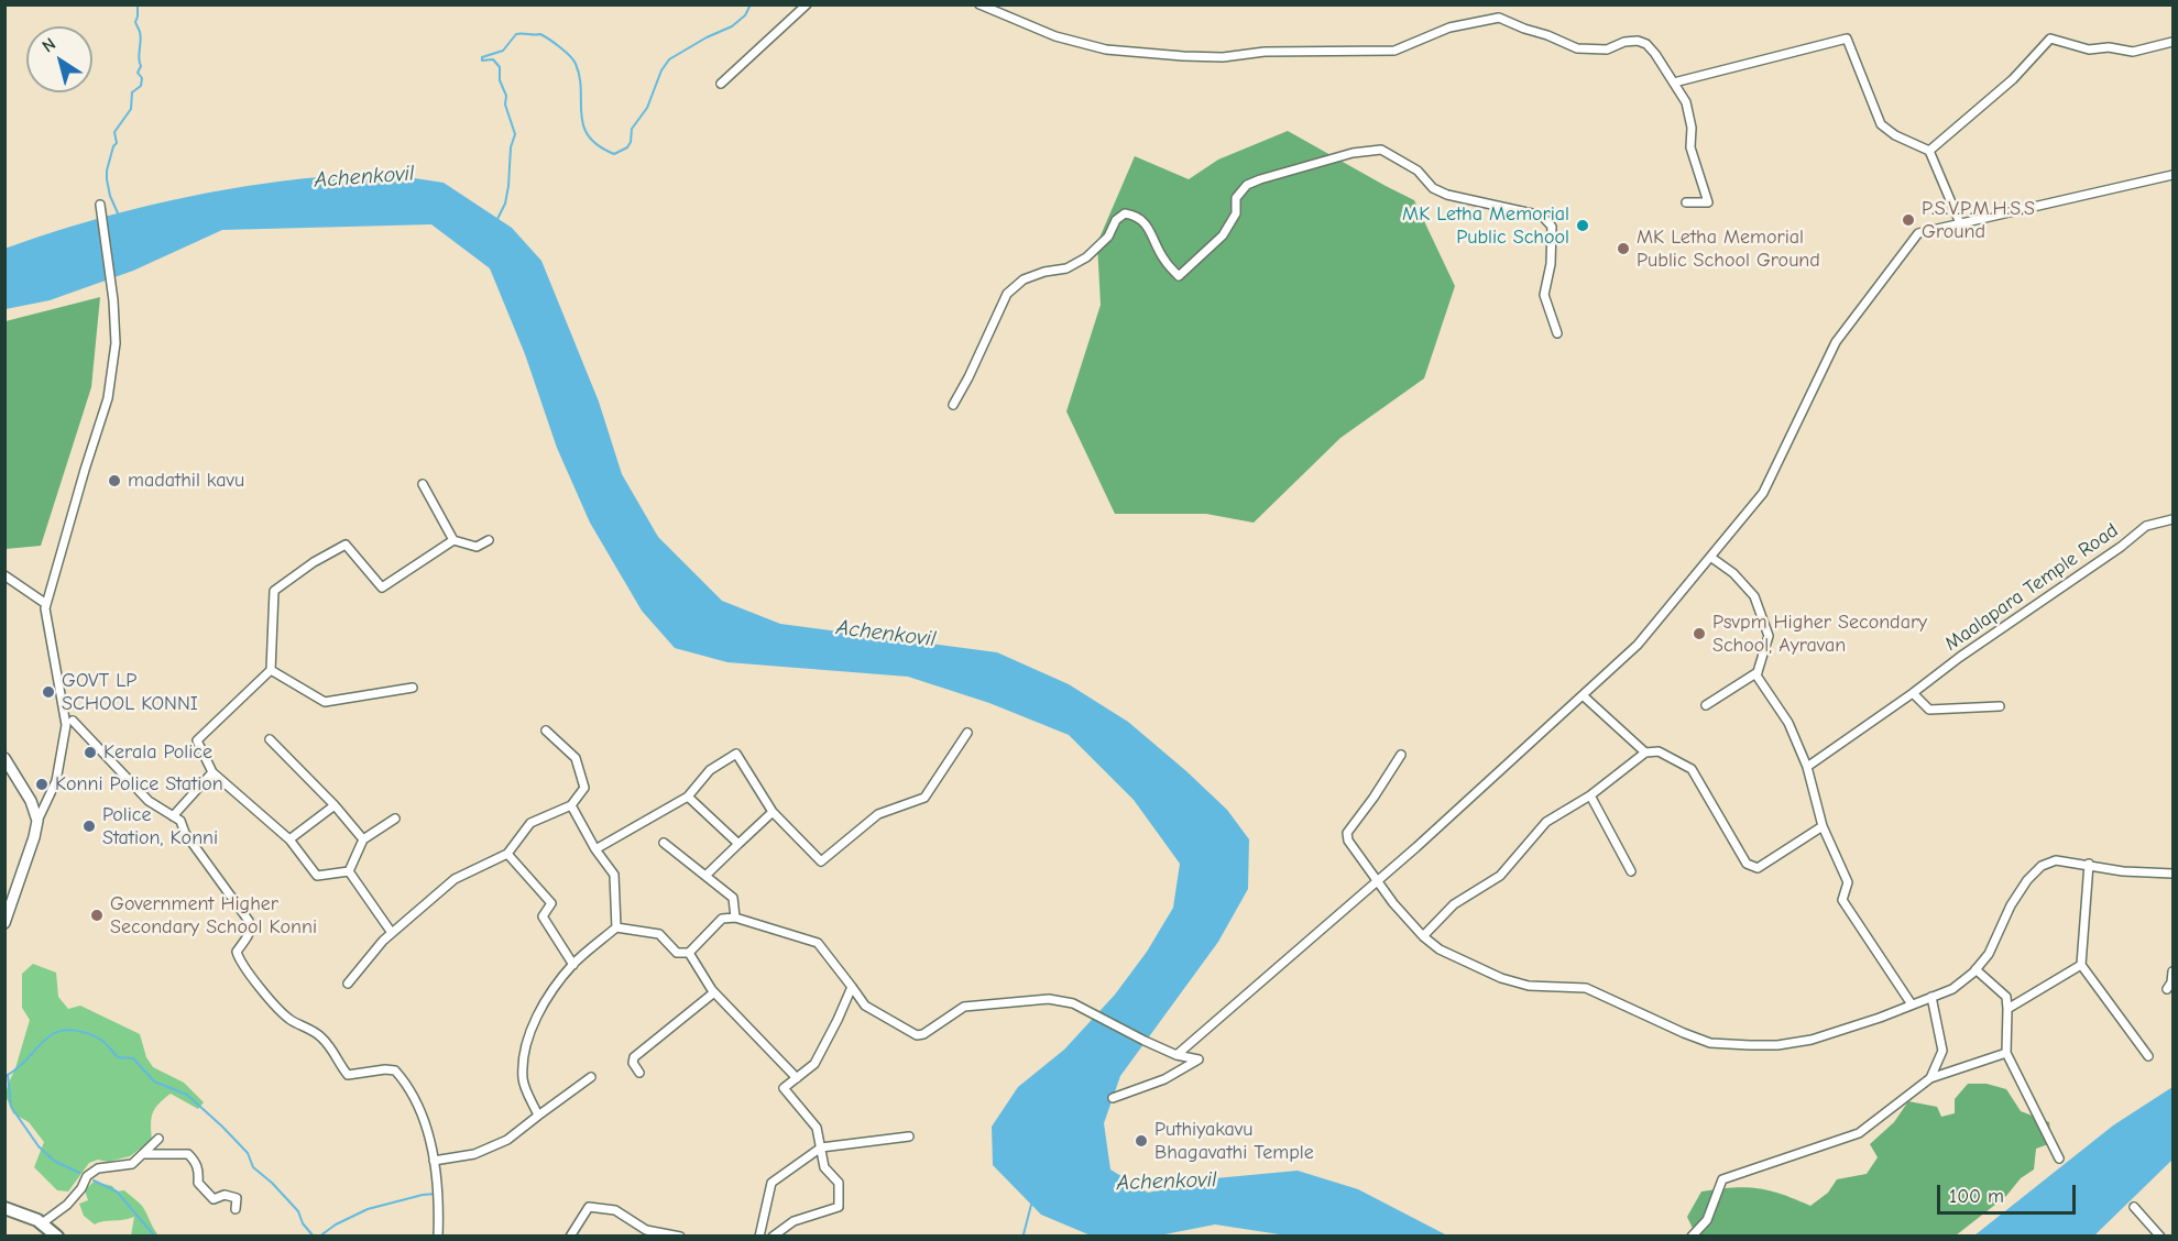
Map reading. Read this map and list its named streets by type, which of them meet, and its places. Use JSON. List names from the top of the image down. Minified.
{"streets":{"street":["Maalapara Temple Road"]},"water":["Achenkovil"],"places":["P.S.V.P.M.H.S.S Ground","MK Letha Memorial Public School","MK Letha Memorial Public School Ground","madathil kavu","Psvpm Higher Secondary School, Ayravan","GOVT LP SCHOOL KONNI","Kerala Police","Konni Police Station","Police Station, Konni","Government Higher Secondary School Konni","Puthiyakavu Bhagavathi Temple"],"scale_bar":"100 m","north":"top left"}
